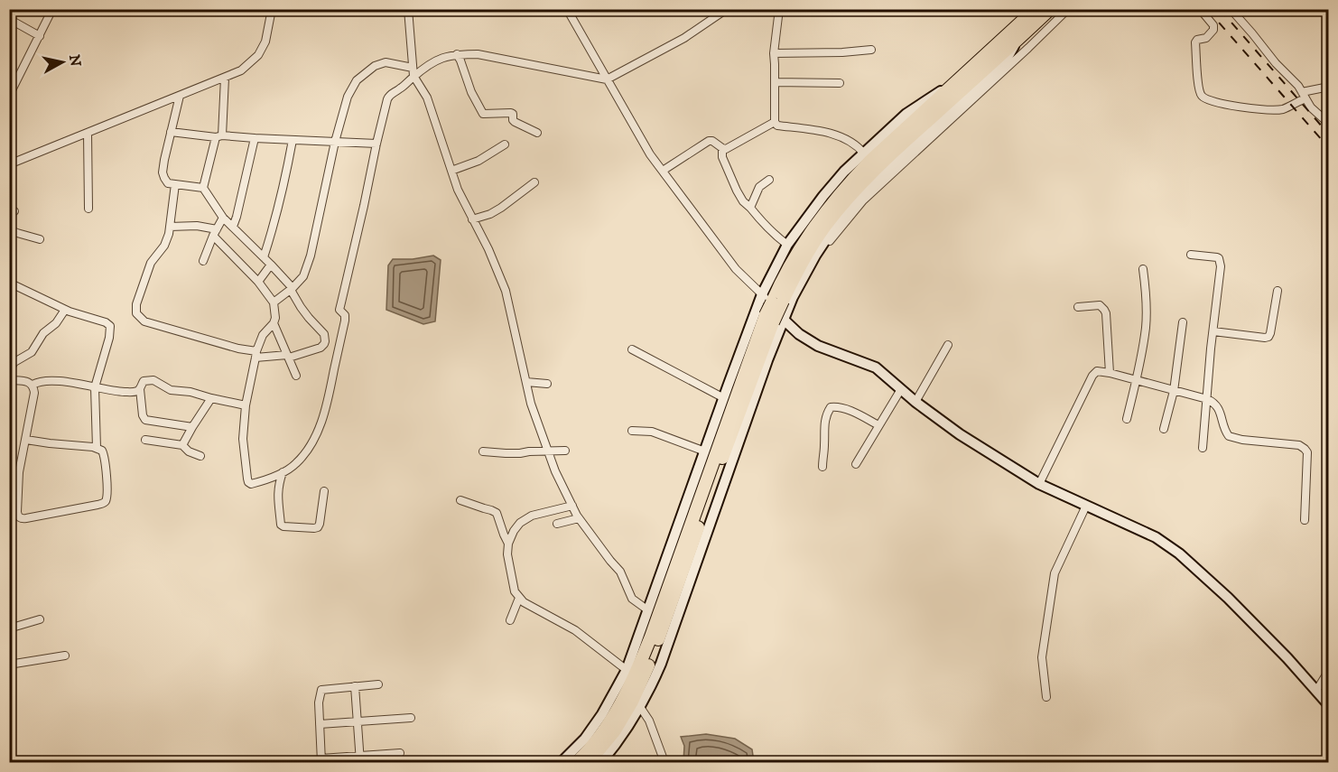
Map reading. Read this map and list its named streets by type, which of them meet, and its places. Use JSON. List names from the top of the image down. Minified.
{"north":"right"}
